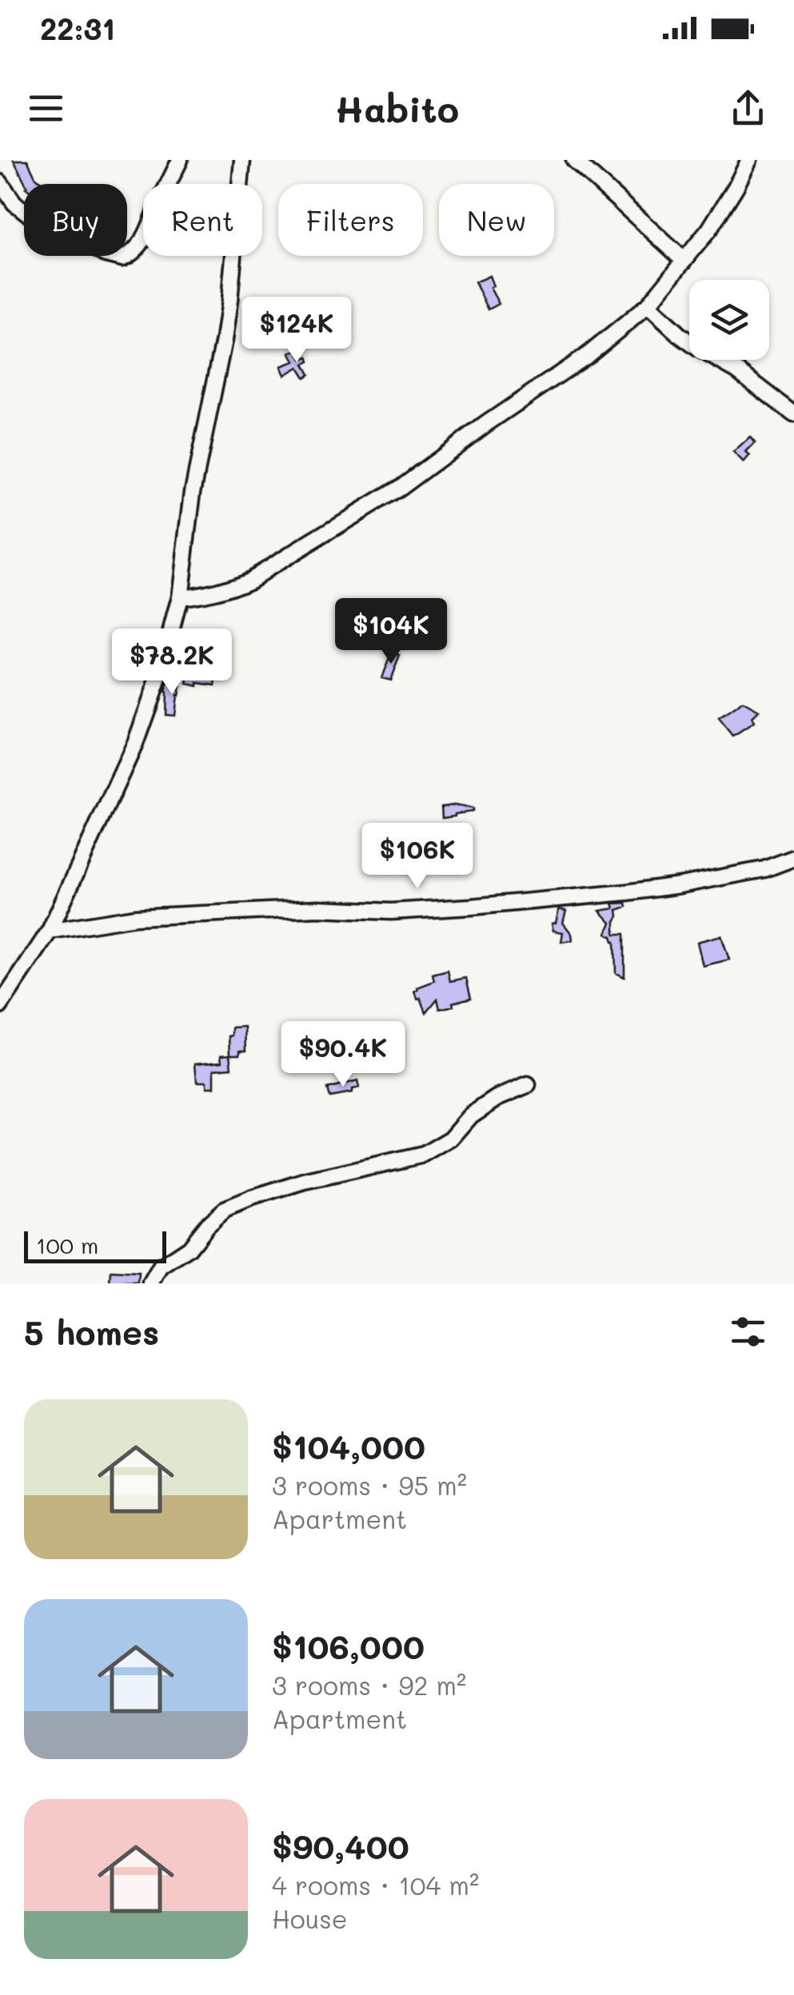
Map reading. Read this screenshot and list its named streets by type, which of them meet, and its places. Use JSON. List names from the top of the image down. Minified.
{"scale_bar":"100 m","page":{"status":"22:31","header":"Habito","chip":["Buy","Rent","Filters","New"],"price":["$124K","$104K","$78.2K","$106K","$90.4K"],"scale":"100 m","heading":"5 homes","list":[{"name":"$104,000","note":"3 rooms · 95 m² · Apartment"},{"name":"$106,000","note":"3 rooms · 92 m² · Apartment"},{"name":"$90,400","note":"4 rooms · 104 m² · House"}]}}
